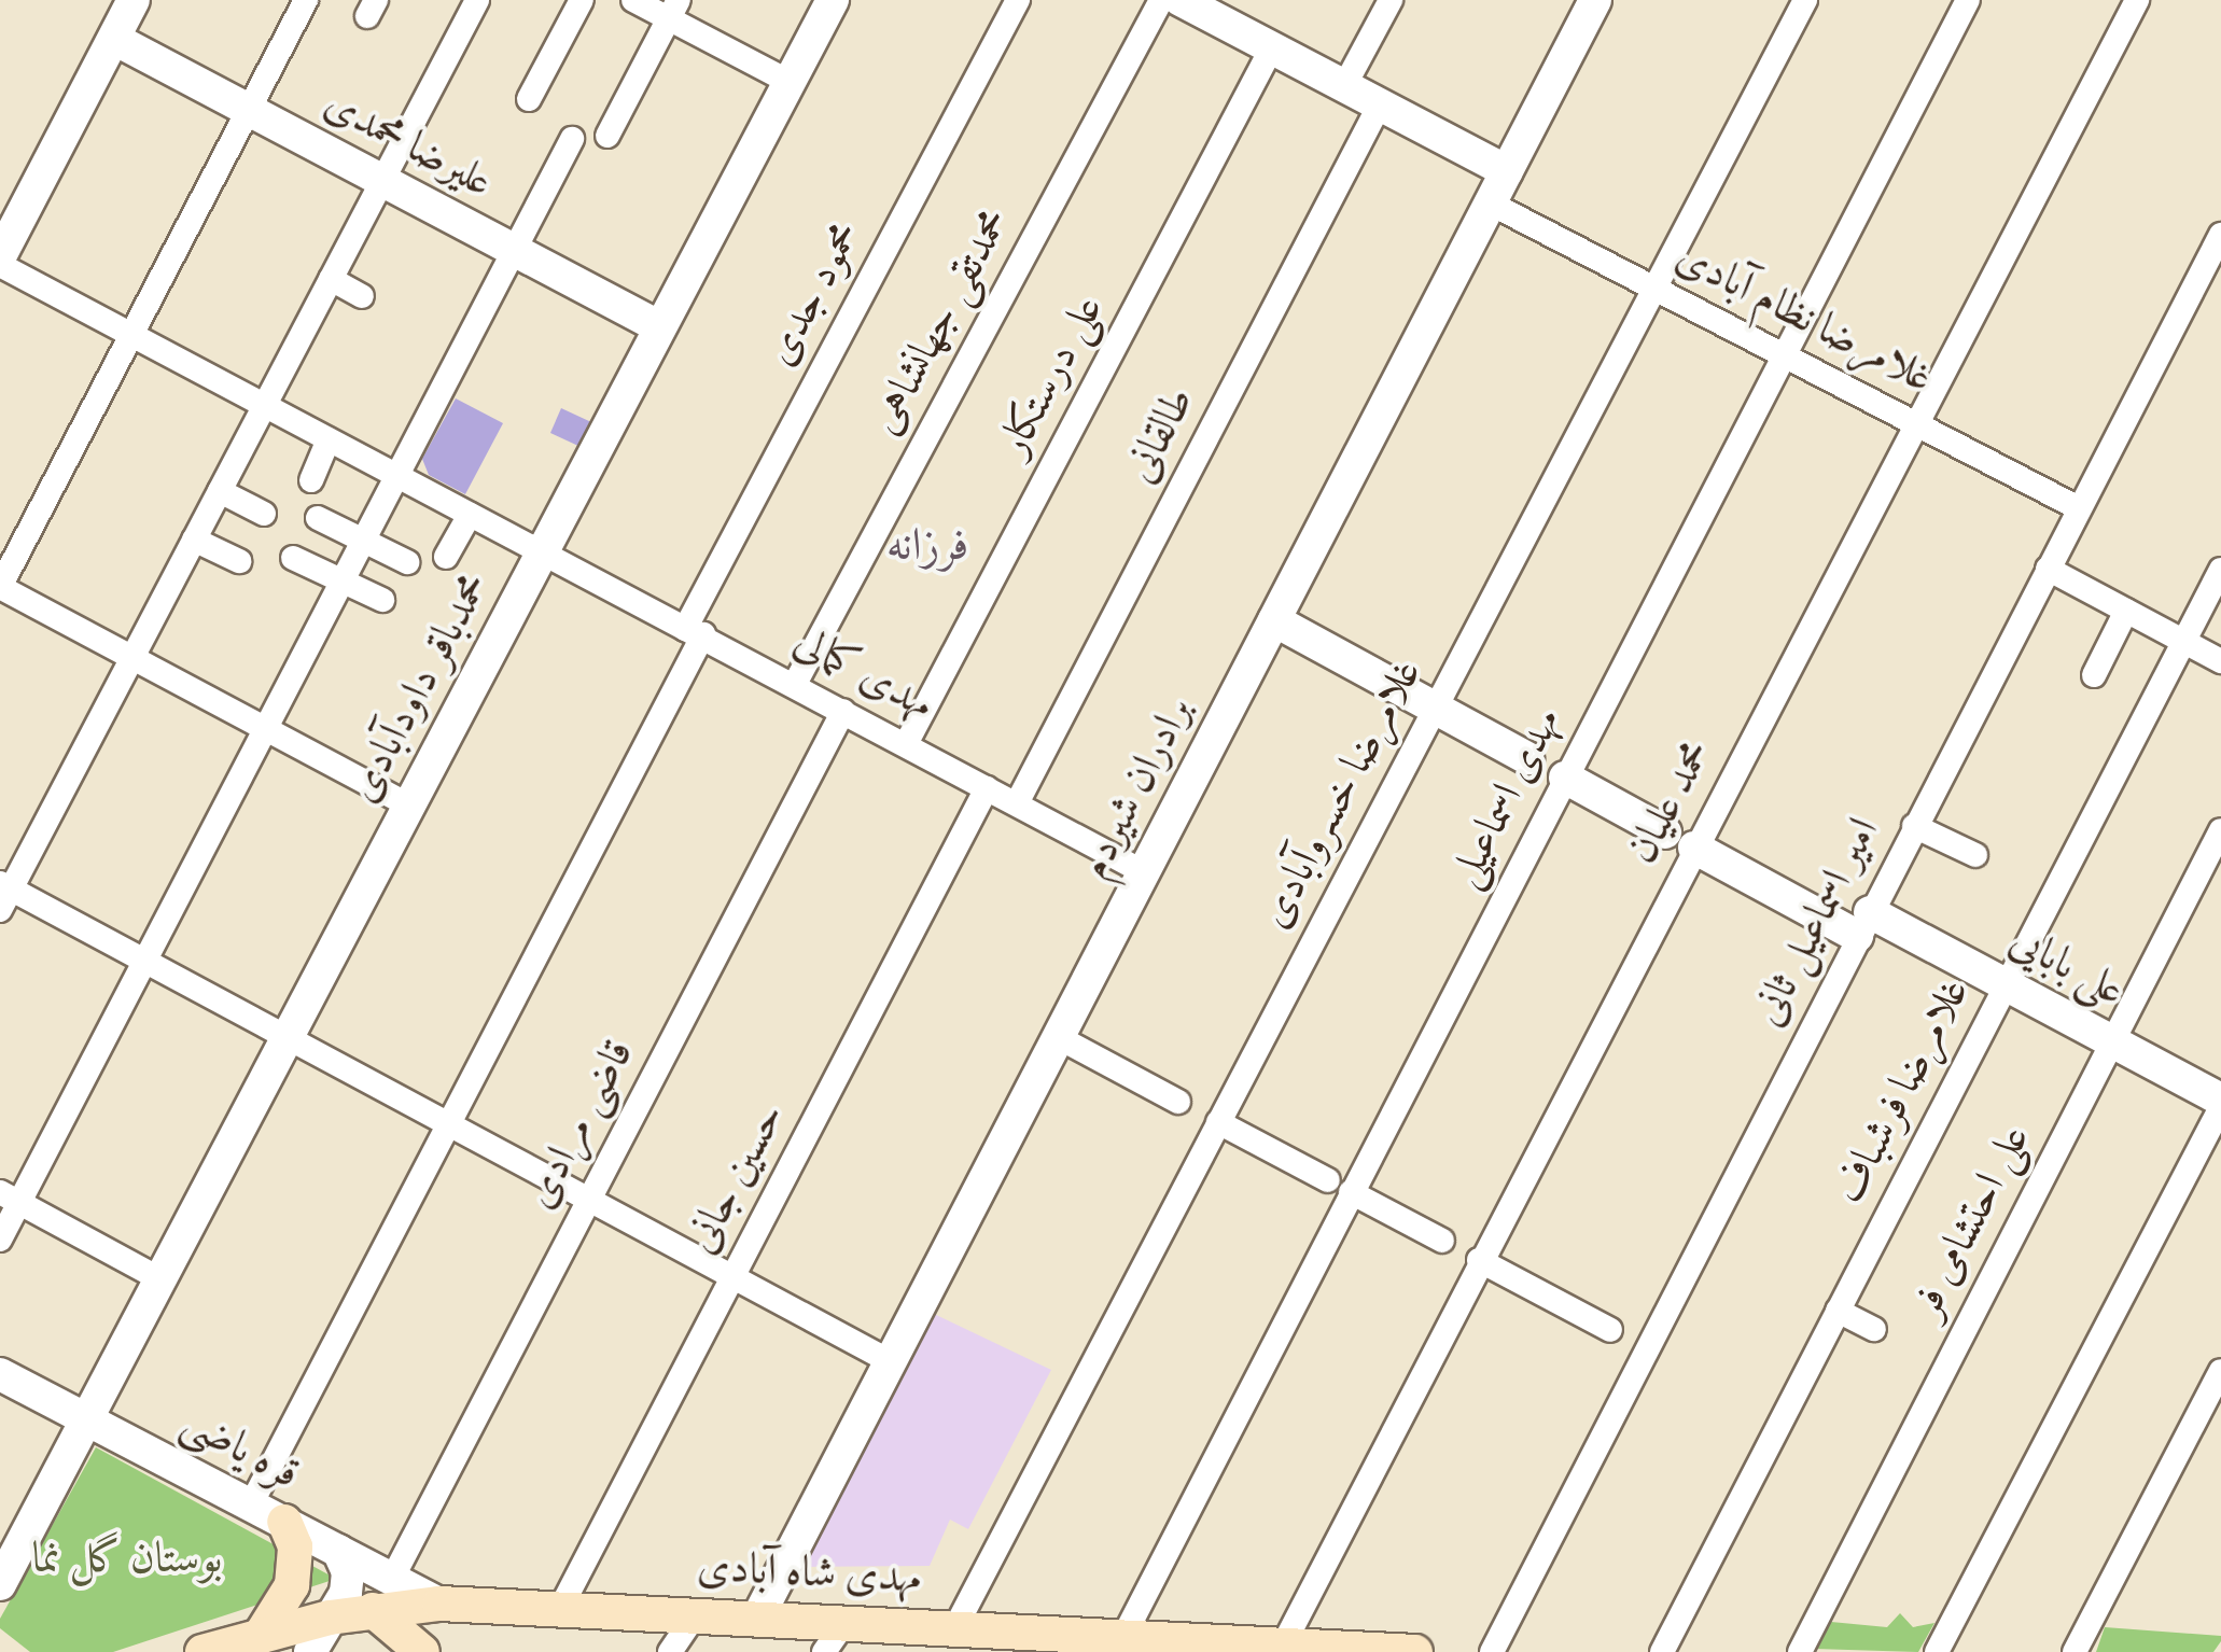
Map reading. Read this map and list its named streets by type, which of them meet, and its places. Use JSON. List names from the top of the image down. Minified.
{"streets":{"main road":["مهدی شاه آبادی"],"street":["علیرضا محمدی","محمود جدی","غلامرضا نظام آبادی","محمدتقی جهانشاهی","علی درستکار","طالقانی","مهدی کمالی","محمدباقر داودآبادی","برادران شیردم","غلامرضا خسروآبادی","مهدی اسماعیلی","محمد علیان","امیر اسماعیل ثانی","علی بابایی","غلامرضا فرشباف","قاضی مرادی","حسین جانی","علی احتشامی فر","قره یاضی"]},"crossings":[["علیرضا محمدی","محمدباقر داودآبادی"],["محمود جدی","مهدی کمالی"],["محمود جدی","قره یاضی"],["غلامرضا نظام آبادی","برادران شیردم"],["غلامرضا نظام آبادی","غلامرضا خسروآبادی"],["غلامرضا نظام آبادی","مهدی اسماعیلی"],["غلامرضا نظام آبادی","محمد علیان"],["غلامرضا نظام آبادی","امیر اسماعیل ثانی"],["محمدتقی جهانشاهی","مهدی کمالی"],["علی درستکار","مهدی کمالی"],["طالقانی","مهدی کمالی"],["مهدی کمالی","محمدباقر داودآبادی"],["مهدی کمالی","برادران شیردم"],["مهدی کمالی","قاضی مرادی"],["مهدی کمالی","حسین جانی"],["محمدباقر داودآبادی","قره یاضی"],["برادران شیردم","مهدی شاه آبادی"],["غلامرضا خسروآبادی","مهدی شاه آبادی"],["مهدی اسماعیلی","علی بابایی"],["مهدی اسماعیلی","مهدی شاه آبادی"],["محمد علیان","علی بابایی"],["محمد علیان","مهدی شاه آبادی"],["امیر اسماعیل ثانی","علی بابایی"],["علی بابایی","غلامرضا فرشباف"],["علی بابایی","علی احتشامی فر"],["قاضی مرادی","قره یاضی"],["حسین جانی","مهدی شاه آبادی"],["قره یاضی","مهدی شاه آبادی"]],"districts":["فرزانه"],"parks":["بوستان گل نما"]}
